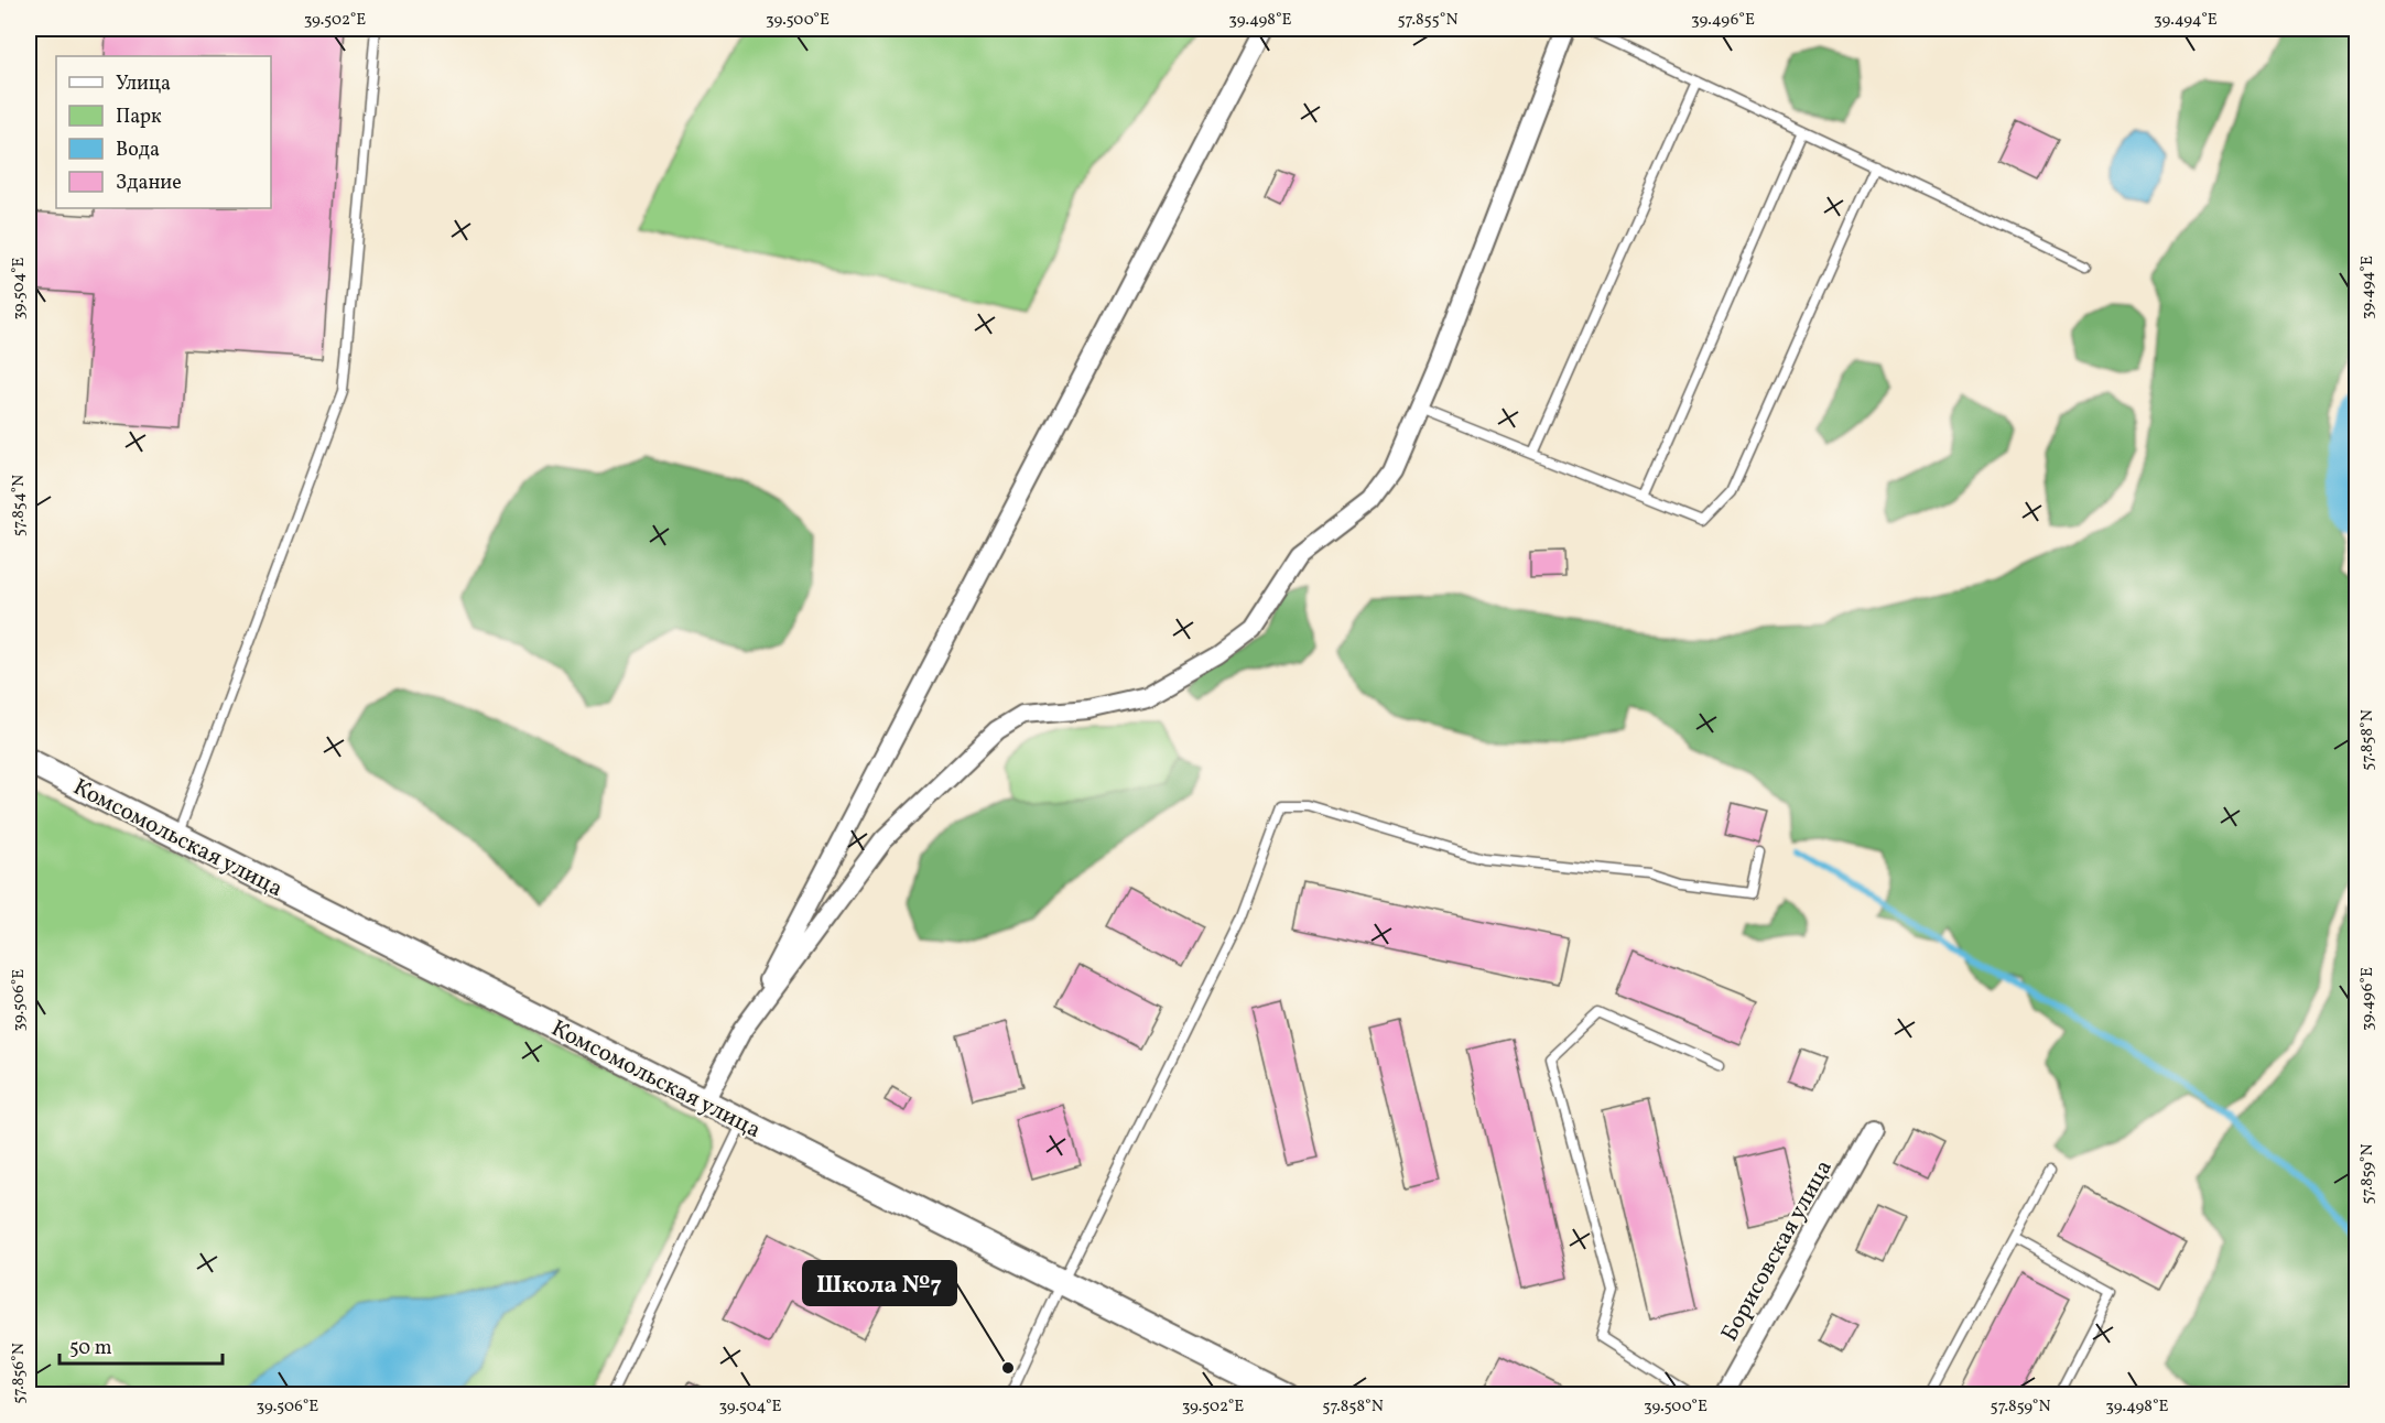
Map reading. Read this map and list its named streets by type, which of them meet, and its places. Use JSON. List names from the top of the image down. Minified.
{"streets":{"main road":["Комсомольская улица"],"street":["Борисовская улица"]},"places":["Школа №7"],"legend":["Улица","Парк","Вода","Здание"],"scale_bar":"50 m","coordinates":["39.502°E","39.500°E","39.498°E","57.855°N","39.496°E","39.494°E","39.504°E","57.854°N","57.858°N","39.506°E","57.859°N","57.856°N"]}
